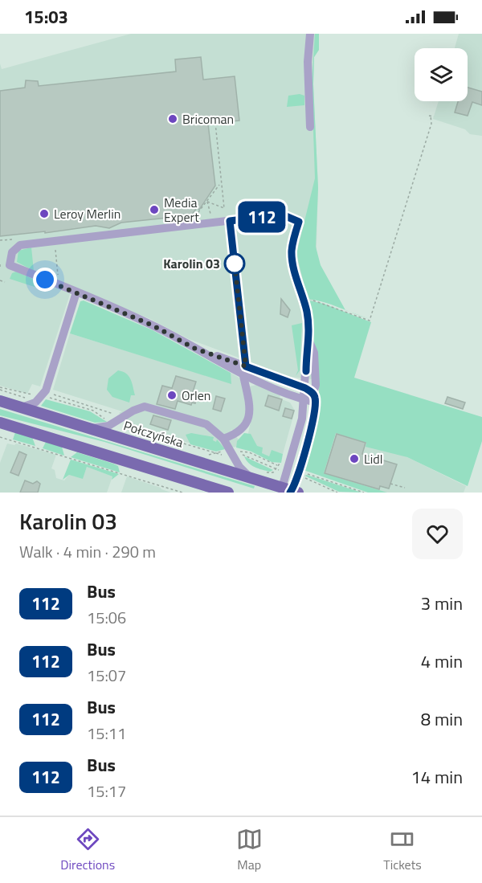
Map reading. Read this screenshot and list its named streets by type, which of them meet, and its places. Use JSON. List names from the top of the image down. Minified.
{"streets":{"main road":["Połczyńska"]},"places":["Bricoman","Media Expert","Leroy Merlin","Karolin 03","Orlen","Lidl"],"lines":["bus line 112"],"page":{"status":"15:03","on_map":"112","heading":["Karolin 03","Walk · 4 min · 290 m"],"list":[{"mark":"112","name":"Bus","note":"15:06","value":"3 min"},{"mark":"112","name":"Bus","note":"15:07","value":"4 min"},{"mark":"112","name":"Bus","note":"15:11","value":"8 min"},{"mark":"112","name":"Bus","note":"15:17","value":"14 min"}],"tabs":["Directions","Map","Tickets"]}}
